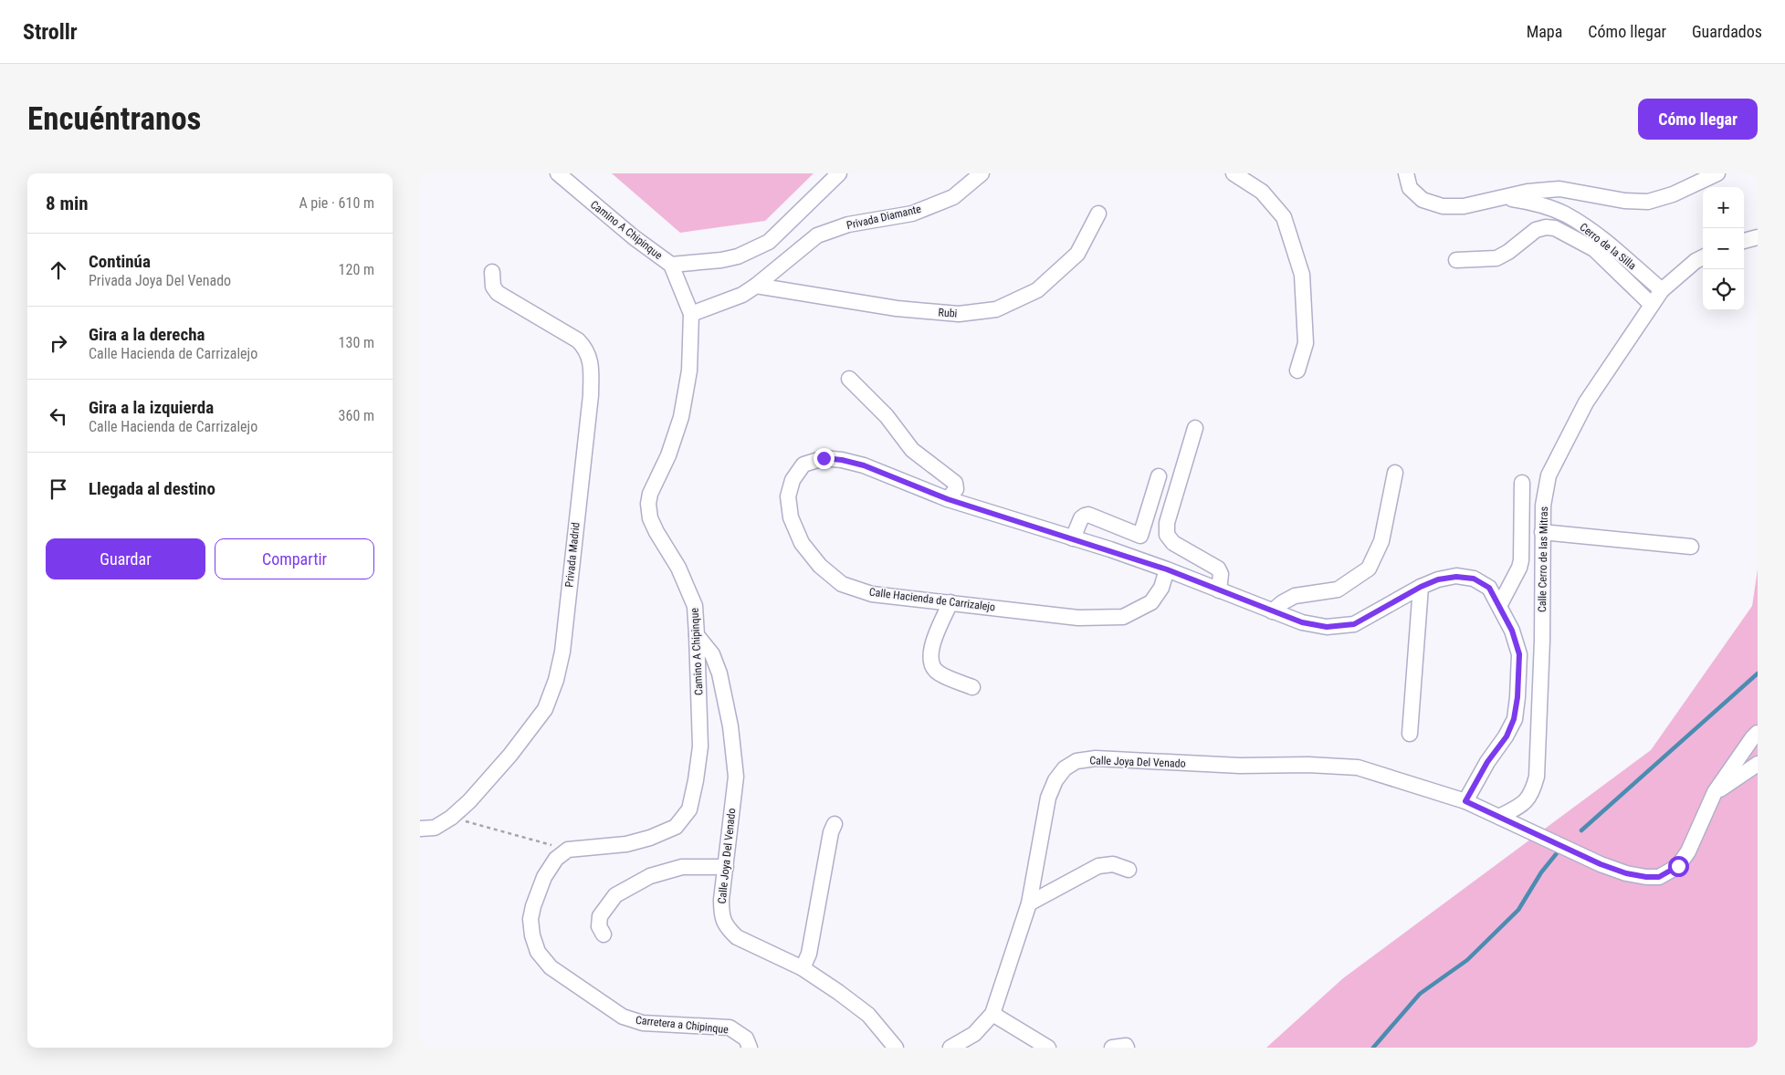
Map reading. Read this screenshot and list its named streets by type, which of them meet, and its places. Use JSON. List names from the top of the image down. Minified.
{"streets":{"street":["Privada Diamante","Camino A Chipinque","Cerro de la Silla","Rubi","Privada Madrid","Calle Cerro de las Mitras","Calle Hacienda de Carrizalejo","Calle Joya Del Venado","Carretera a Chipinque"]},"crossings":[["Privada Diamante","Camino A Chipinque"],["Privada Diamante","Rubi"],["Camino A Chipinque","Calle Joya Del Venado"],["Camino A Chipinque","Carretera a Chipinque"],["Cerro de la Silla","Calle Cerro de las Mitras"],["Calle Cerro de las Mitras","Calle Joya Del Venado"],["Calle Hacienda de Carrizalejo","Calle Joya Del Venado"]],"page":{"header":"Strollr","nav":["Mapa","Cómo llegar","Guardados"],"buttons":["Cómo llegar",["Guardar","Compartir"]],"title":"Encuéntranos","heading":["8 min","A pie · 610 m"],"map_buttons":["+","−"],"list":[["Continúa","Privada Joya Del Venado","120 m"],["Gira a la derecha","Calle Hacienda de Carrizalejo","130 m"],["Gira a la izquierda","Calle Hacienda de Carrizalejo","360 m"],"Llegada al destino"]}}
